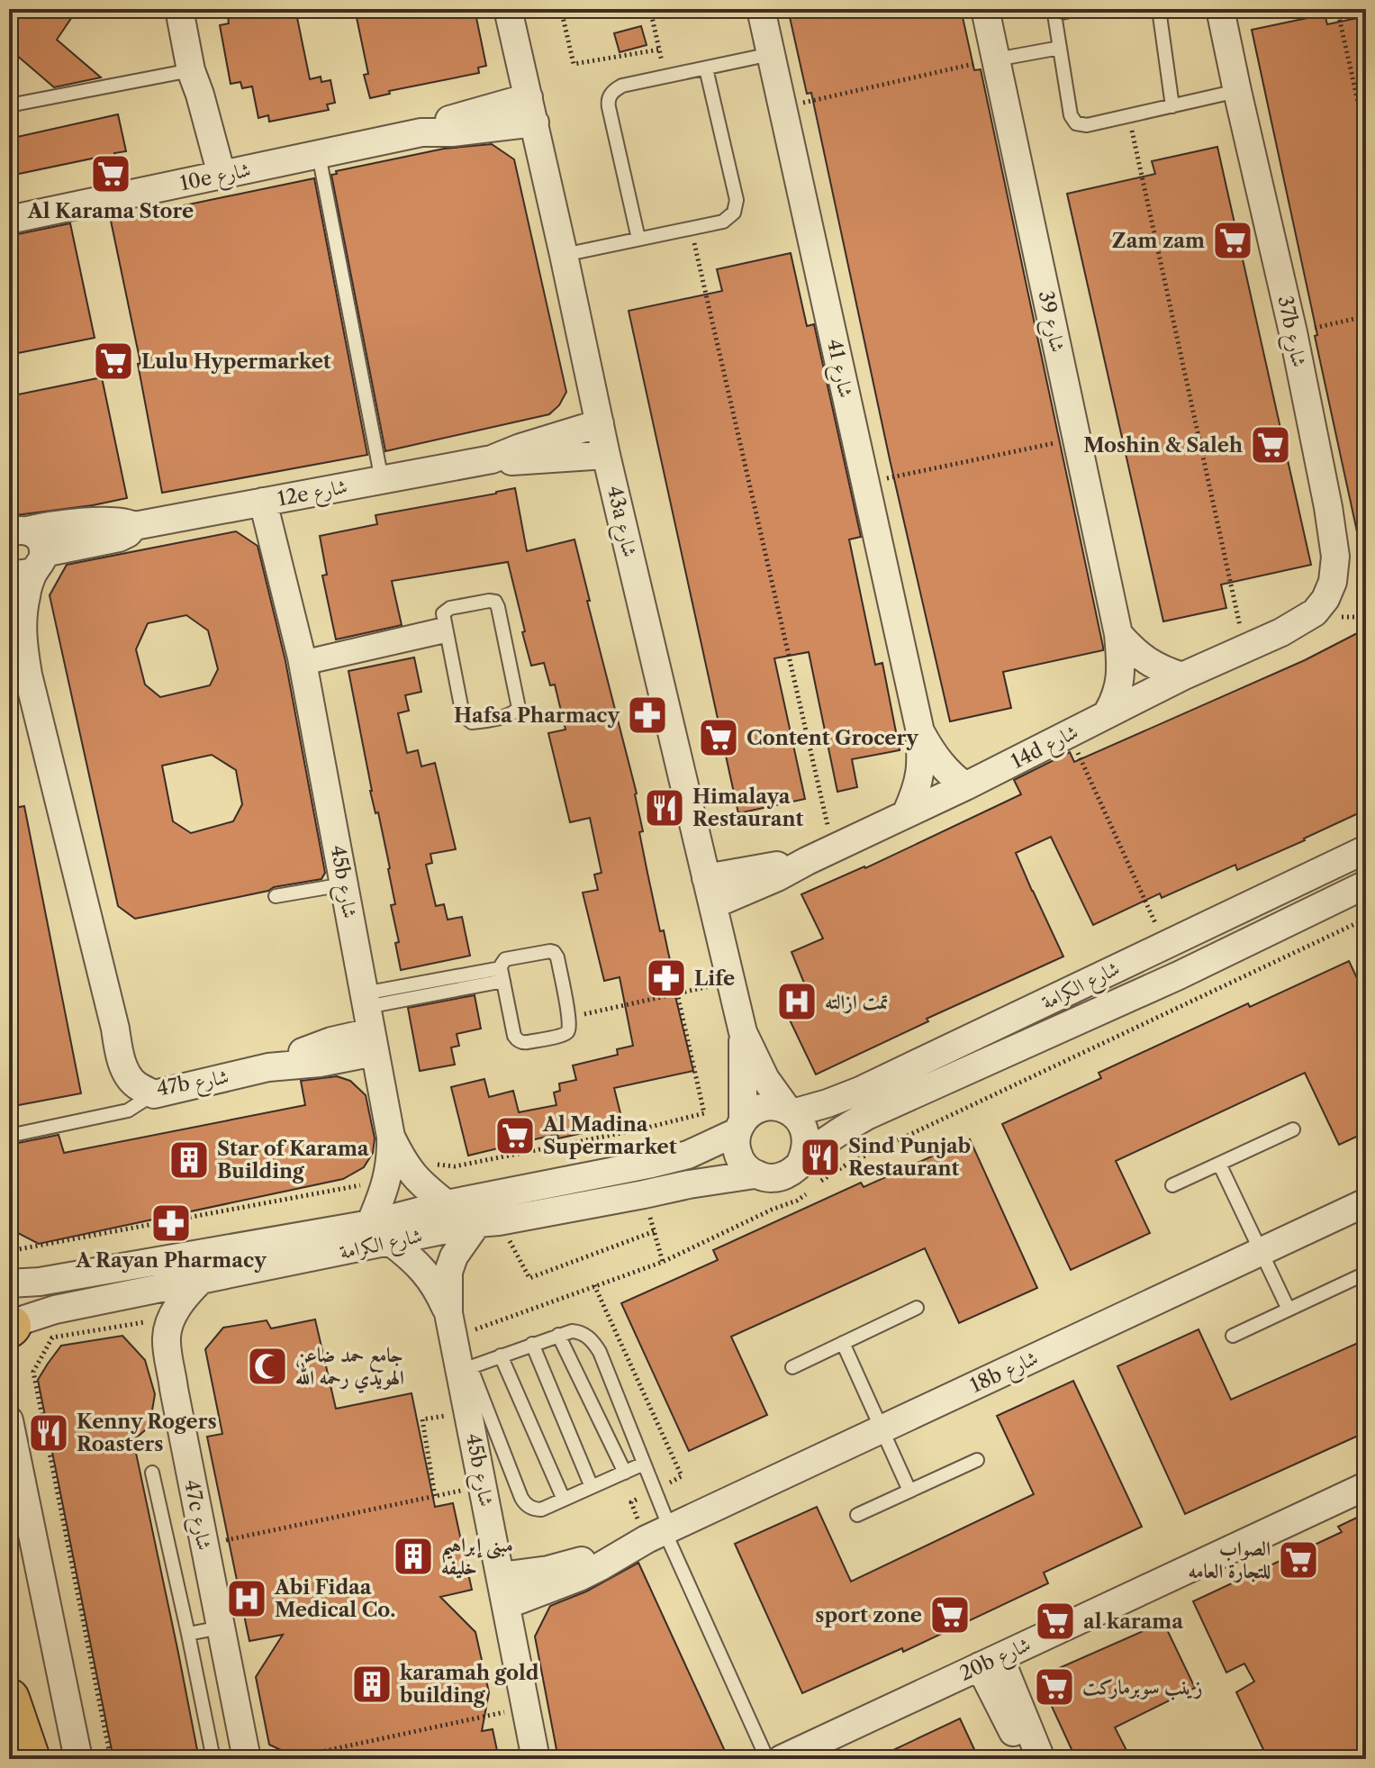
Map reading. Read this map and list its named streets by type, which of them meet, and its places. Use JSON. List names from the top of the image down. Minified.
{"streets":{"street":["10e شارع","شارع 39","37b شارع","شارع 41","12e شارع","43a شارع","14d شارع","45b شارع","شارع الكرامة","47b شارع","18b شارع","47c شارع","20b شارع"]},"crossings":[["10e شارع","43a شارع"],["شارع 39","14d شارع"],["37b شارع","14d شارع"],["شارع 41","14d شارع"],["12e شارع","43a شارع"],["12e شارع","45b شارع"],["12e شارع","47b شارع"],["43a شارع","14d شارع"],["43a شارع","شارع الكرامة"],["45b شارع","شارع الكرامة"],["45b شارع","47b شارع"],["45b شارع","18b شارع"],["شارع الكرامة","47c شارع"]],"places":{"supermarket":["Al Karama Store","Zam zam","Lulu Hypermarket","Moshin & Saleh","Content Grocery","Al Madina Supermarket","الصواب للتجارة العامه","sport zone","al karama","زينب سوبرماركت"],"pharmacy":["Hafsa Pharmacy","Life","A Rayan Pharmacy"],"restaurant":["Himalaya Restaurant","Sind Punjab Restaurant","Kenny Rogers Roasters"],"hospital":["تمت ازالته","Abi Fidaa Medical Co."],"building":["Star of Karama Building","مبنى إبراهيم خليفه","karamah gold building"],"mosque":["جامع حمد ضاعن الهويدي رحمه الله"]}}
